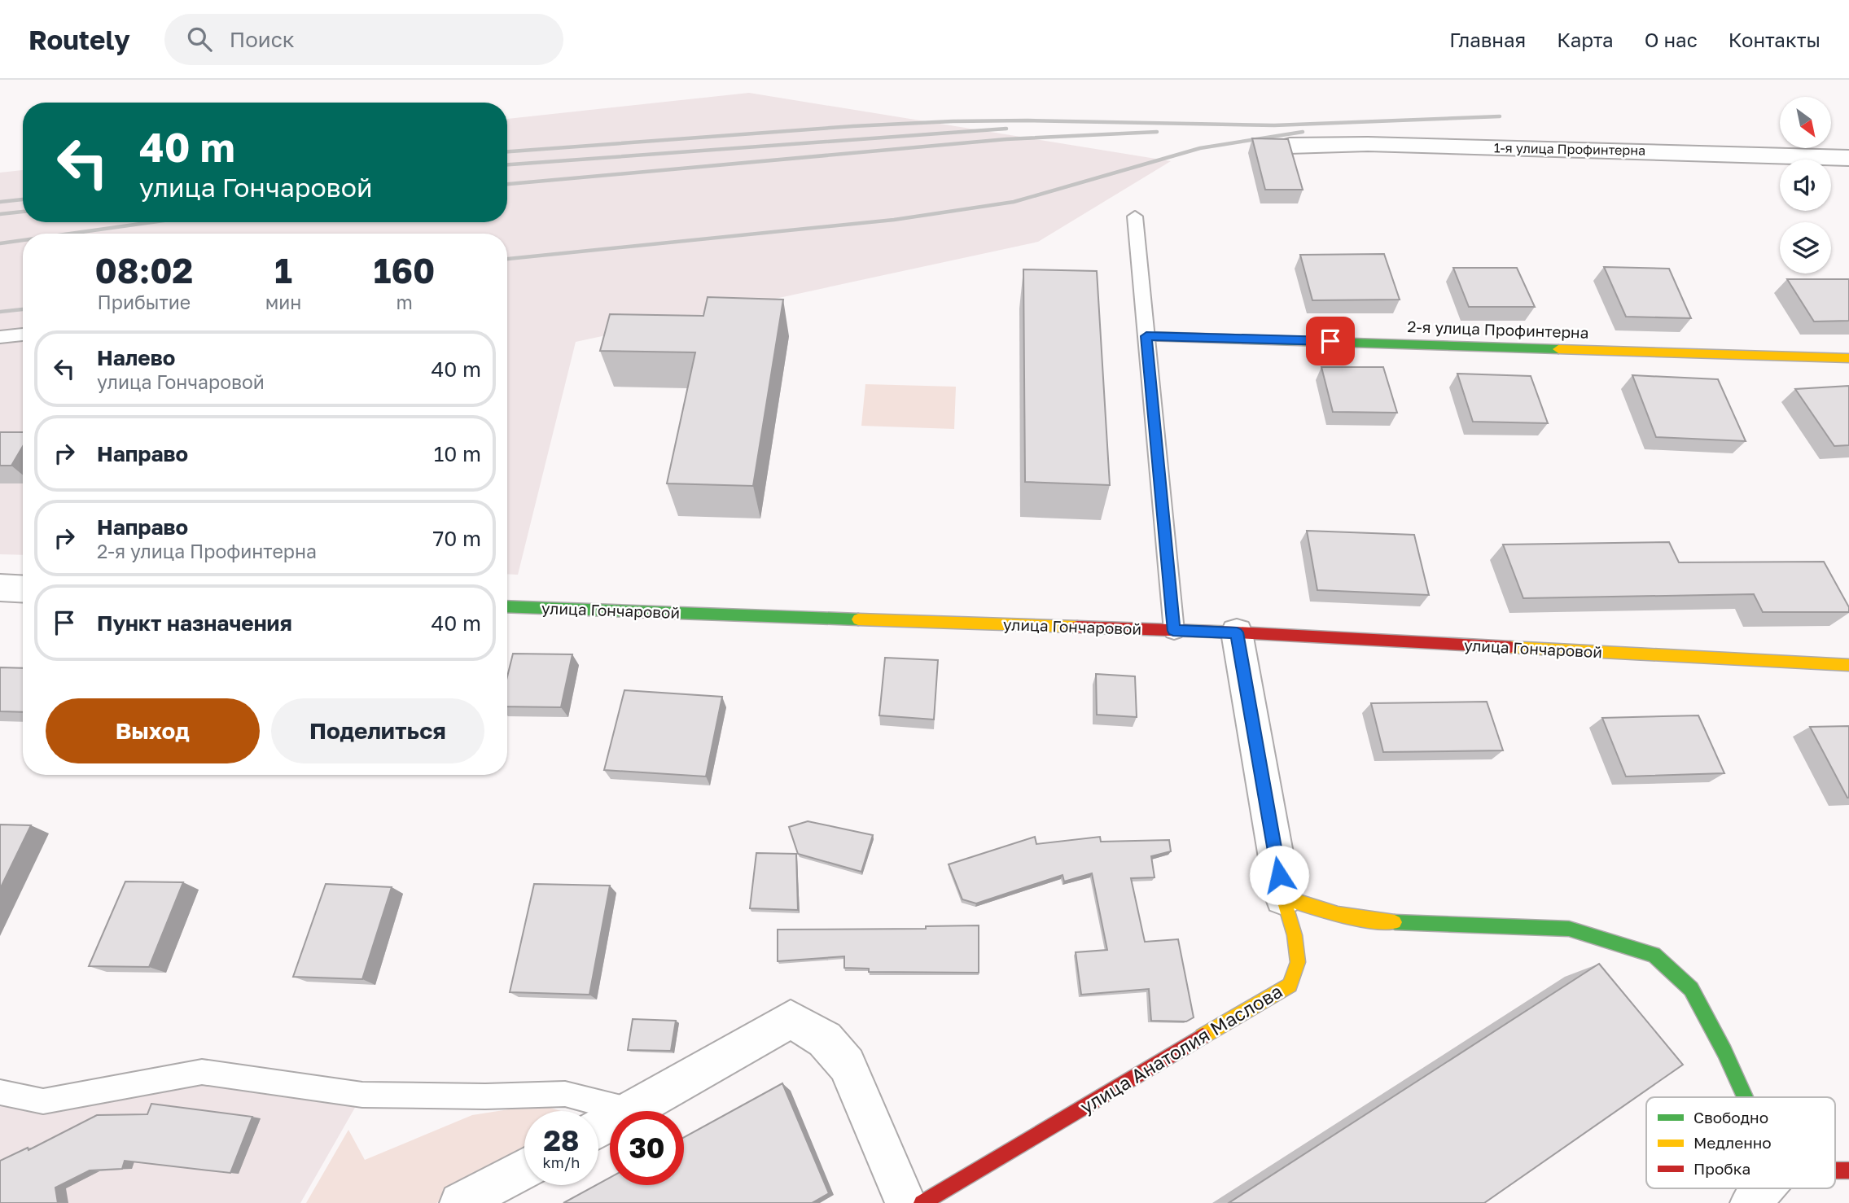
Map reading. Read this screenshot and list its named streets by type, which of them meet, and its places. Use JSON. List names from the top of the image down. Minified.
{"streets":{"street":["1-я улица Профинтерна","2-я улица Профинтерна","улица Гончаровой","улица Анатолия Маслова"]},"legend":["Свободно","Медленно","Пробка"],"north":"bottom right","page":{"header":"Routely","search":"Поиск","nav":["Главная","Карта","О нас","Контакты"],"turn":["40 m","улица Гончаровой"],"eta":["08:02","Прибытие","1","мин","160","m"],"list":[{"name":"Налево","note":"улица Гончаровой","value":"40 m"},{"name":"Направо","value":"10 m"},{"name":"Направо","note":"2-я улица Профинтерна","value":"70 m"},{"name":"Пункт назначения","value":"40 m"}],"buttons":["Выход","Поделиться"],"speed":"28 km/h","limit":"30"}}
